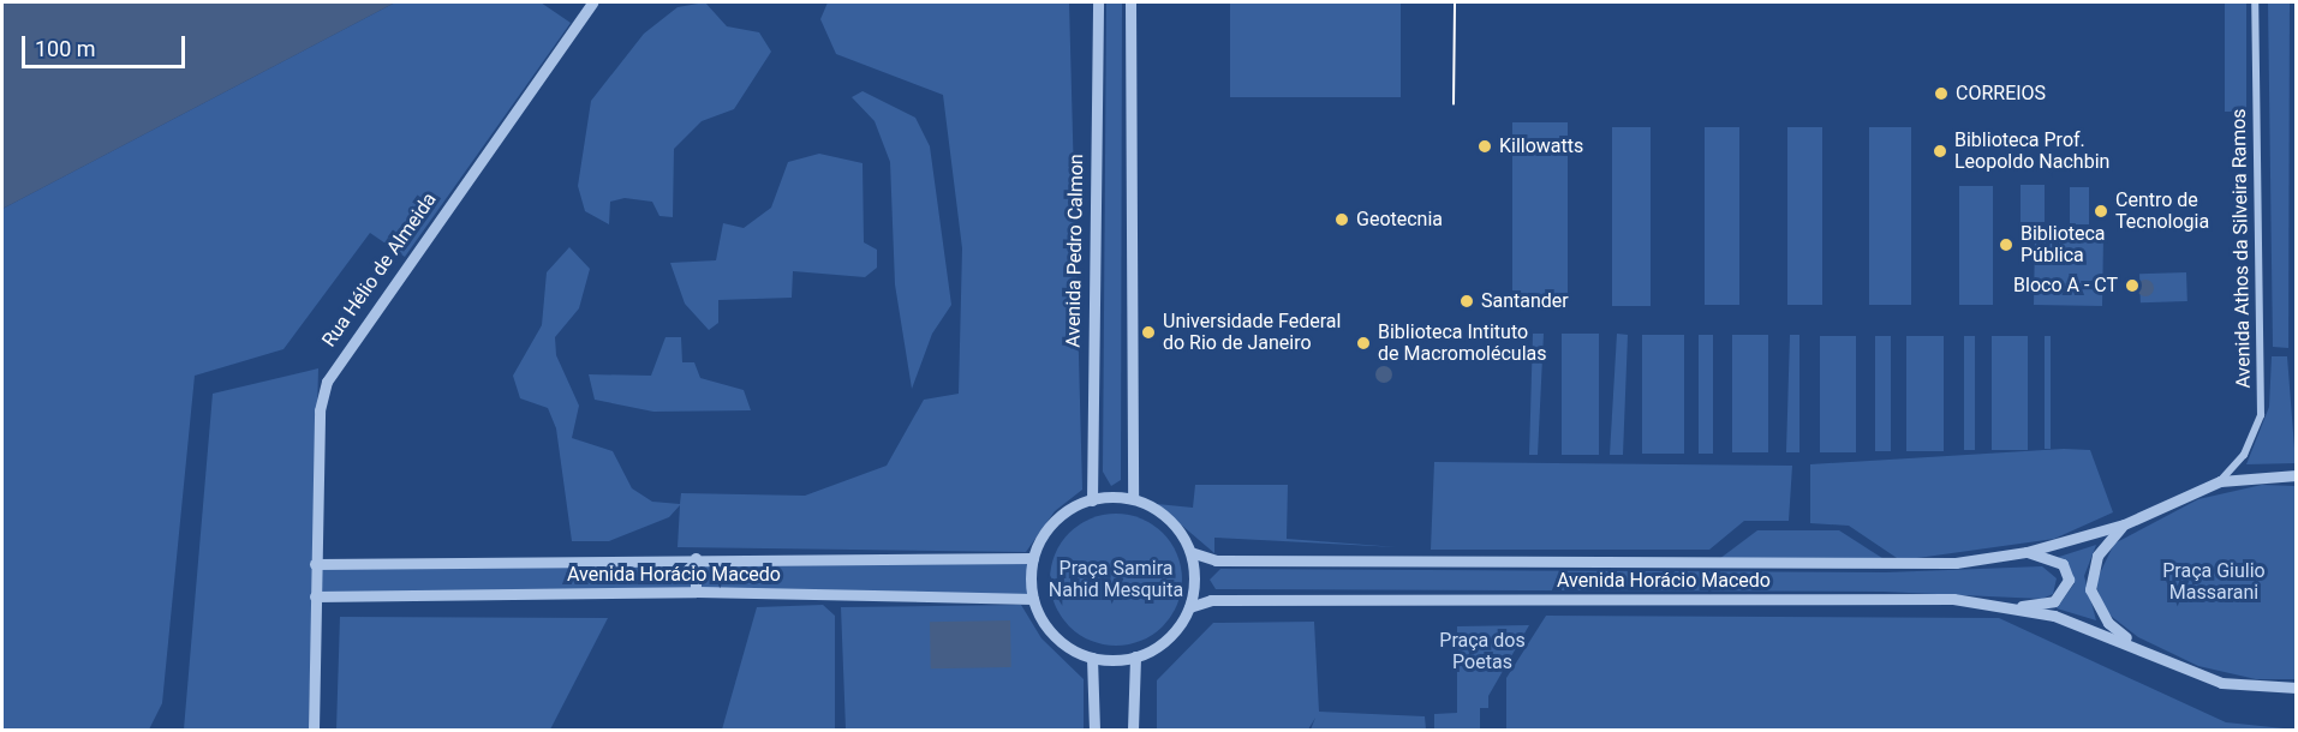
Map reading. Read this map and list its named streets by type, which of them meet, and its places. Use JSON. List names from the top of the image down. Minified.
{"streets":{"street":["Avenida Athos da Silveira Ramos","Avenida Pedro Calmon","Rua Hélio de Almeida","Avenida Horácio Macedo"]},"crossings":[["Avenida Pedro Calmon","Avenida Horácio Macedo"],["Rua Hélio de Almeida","Avenida Horácio Macedo"]],"parks":["Praça Samira Nahid Mesquita","Praça Giulio Massarani","Praça dos Poetas"],"places":["CORREIOS","Killowatts","Biblioteca Prof. Leopoldo Nachbin","Centro de Tecnologia","Geotecnia","Biblioteca Pública","Bloco A - CT","Santander","Universidade Federal do Rio de Janeiro","Biblioteca Intituto de Macromoléculas"],"scale_bar":"100 m"}
